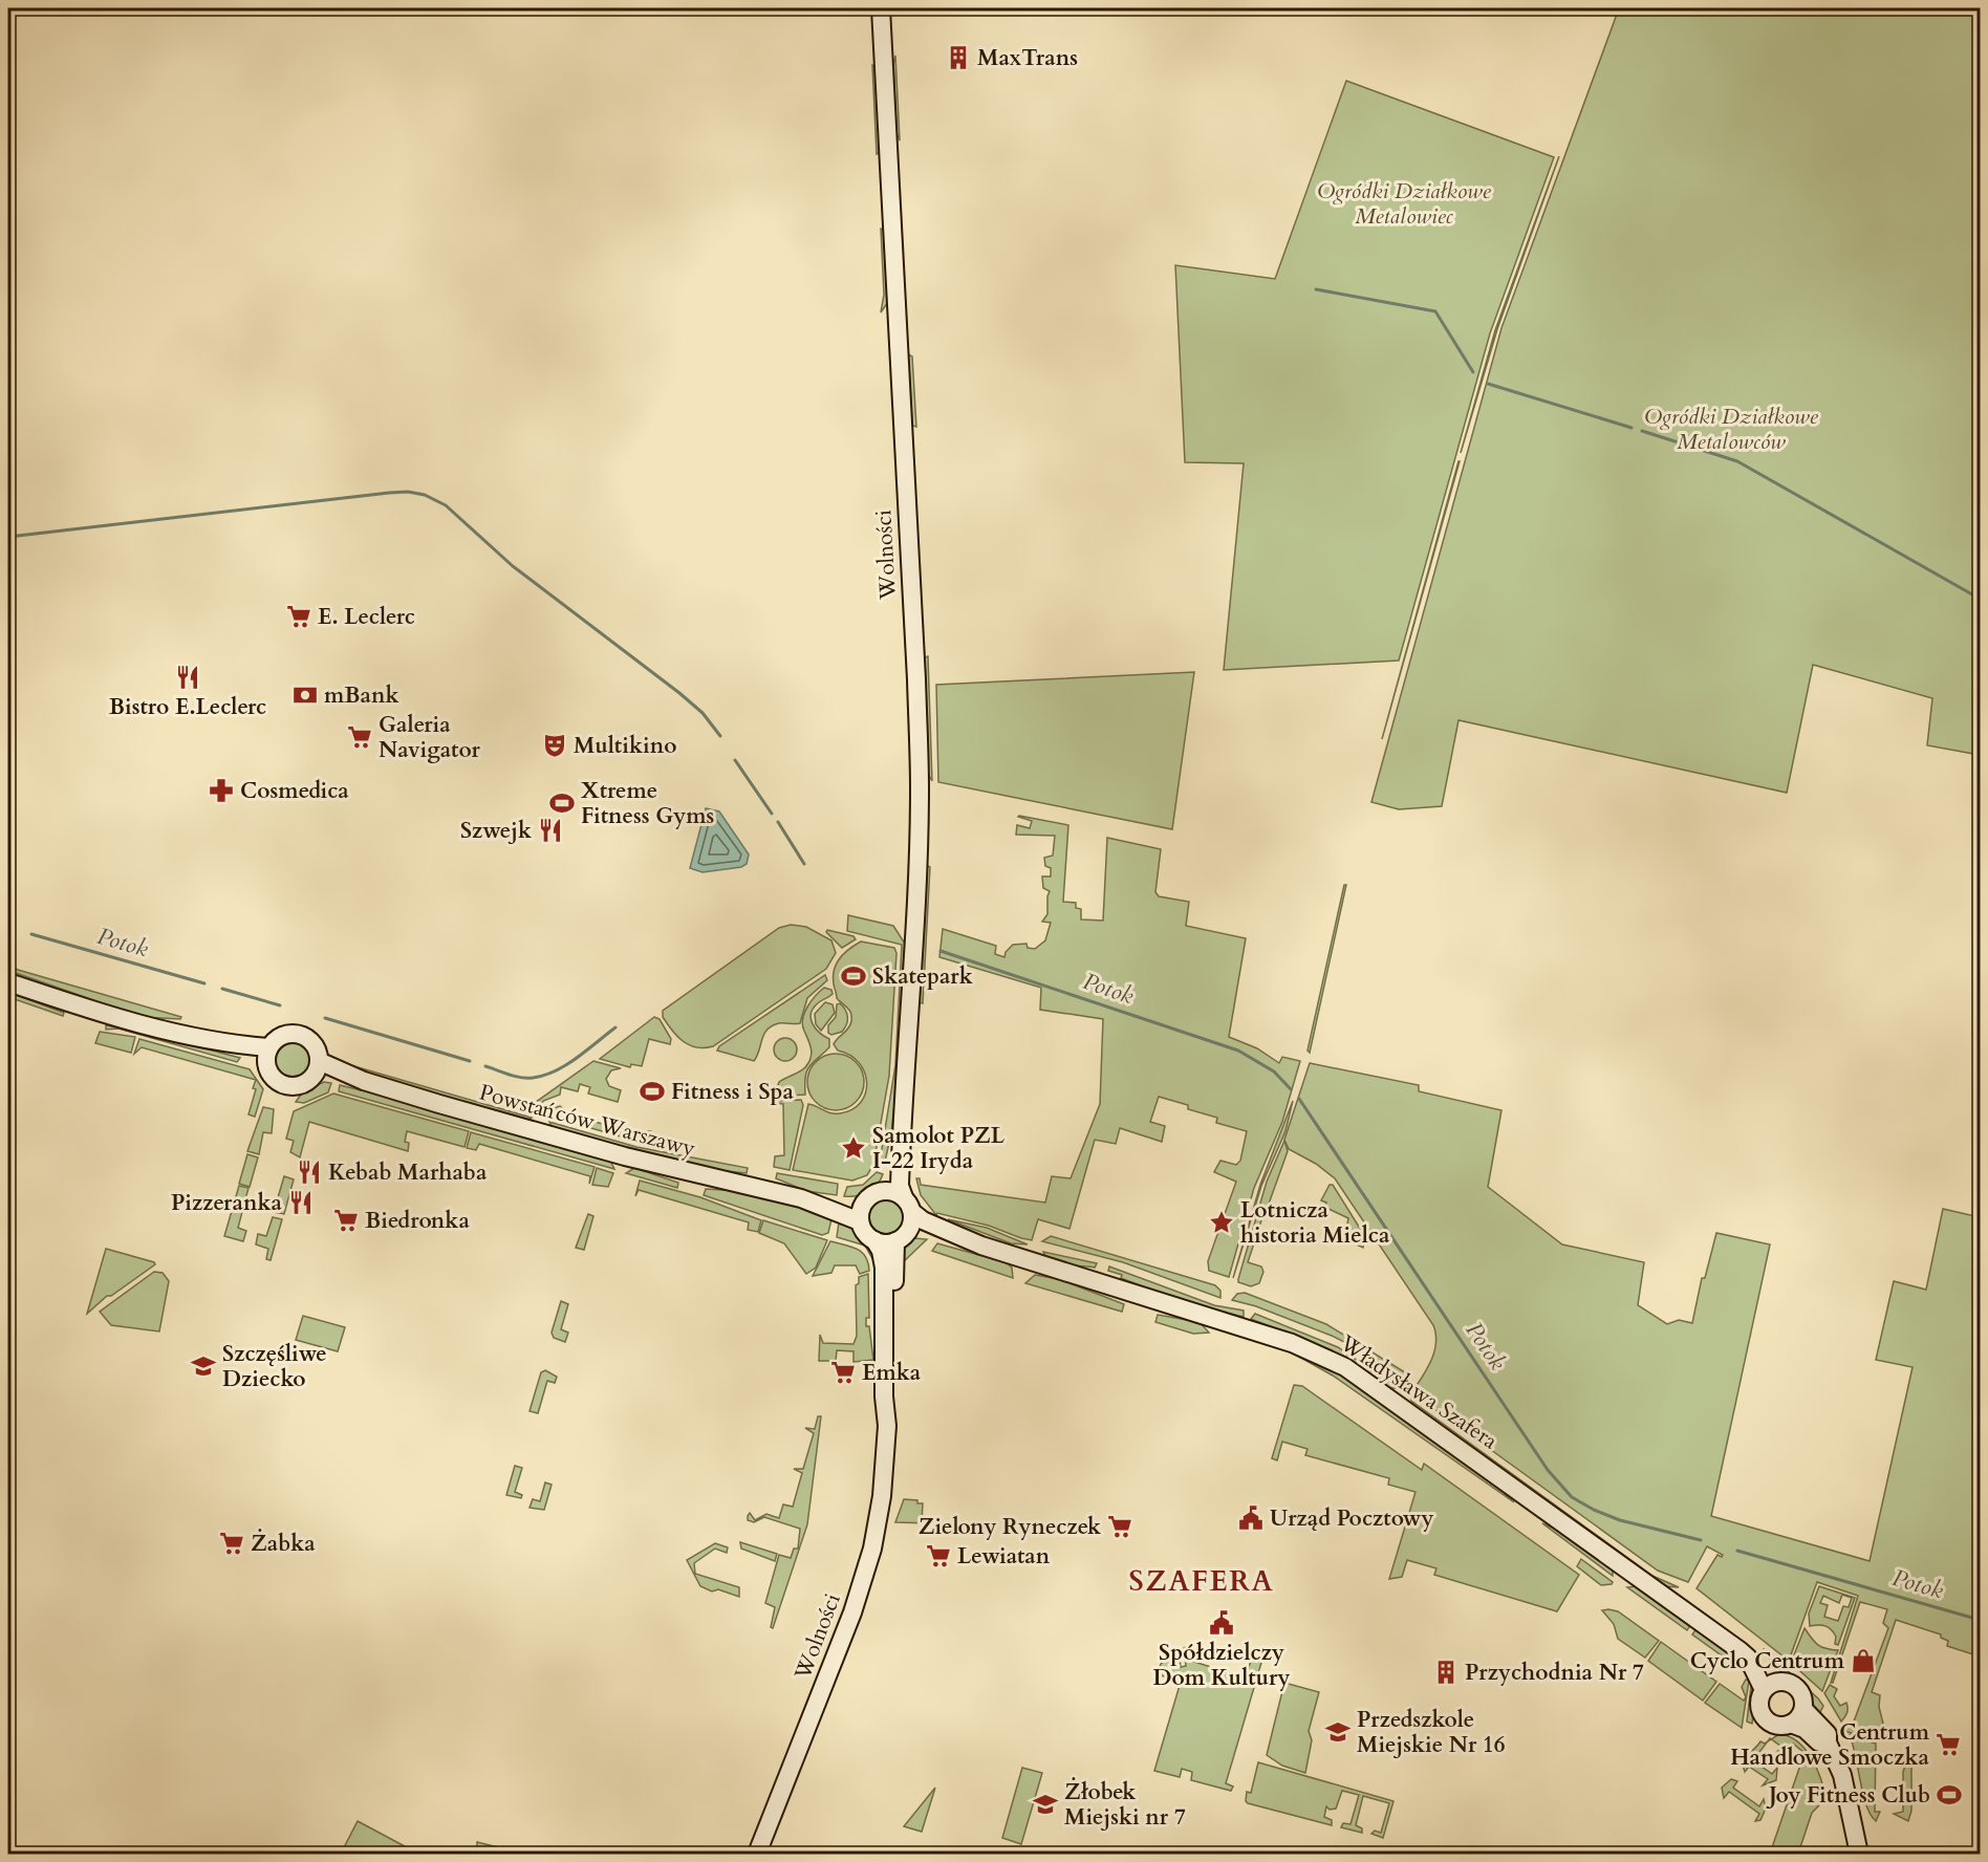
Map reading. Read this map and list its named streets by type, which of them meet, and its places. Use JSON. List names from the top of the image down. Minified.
{"streets":{"street":["Wolności","Powstańców Warszawy","Władysława Szafera"]},"crossings":[["Wolności","Powstańców Warszawy"],["Wolności","Władysława Szafera"],["Powstańców Warszawy","Władysława Szafera"]],"districts":["SZAFERA"],"water":["Potok"],"parks":["Ogródki Działkowe Metalowiec","Ogródki Działkowe Metalowców"],"places":{"building":["MaxTrans","Przychodnia Nr 7"],"supermarket":["E. Leclerc","Galeria Navigator","Biedronka","Emka","Zielony Ryneczek","Żabka","Lewiatan","Centrum Handlowe Smoczka"],"restaurant":["Bistro E.Leclerc","Szwejk","Kebab Marhaba","Pizzeranka"],"bank":["mBank"],"theatre":["Multikino"],"pharmacy":["Cosmedica"],"sports":["Xtreme Fitness Gyms","Skatepark","Fitness i Spa","Joy Fitness Club"],"place":["Samolot PZL I-22 Iryda","Lotnicza historia Mielca"],"school or university":["Szczęśliwe Dziecko","Przedszkole Miejskie Nr 16","Żłobek Miejski nr 7"],"public building":["Urząd Pocztowy","Spółdzielczy Dom Kultury"],"shop":["Cyclo Centrum"]}}
